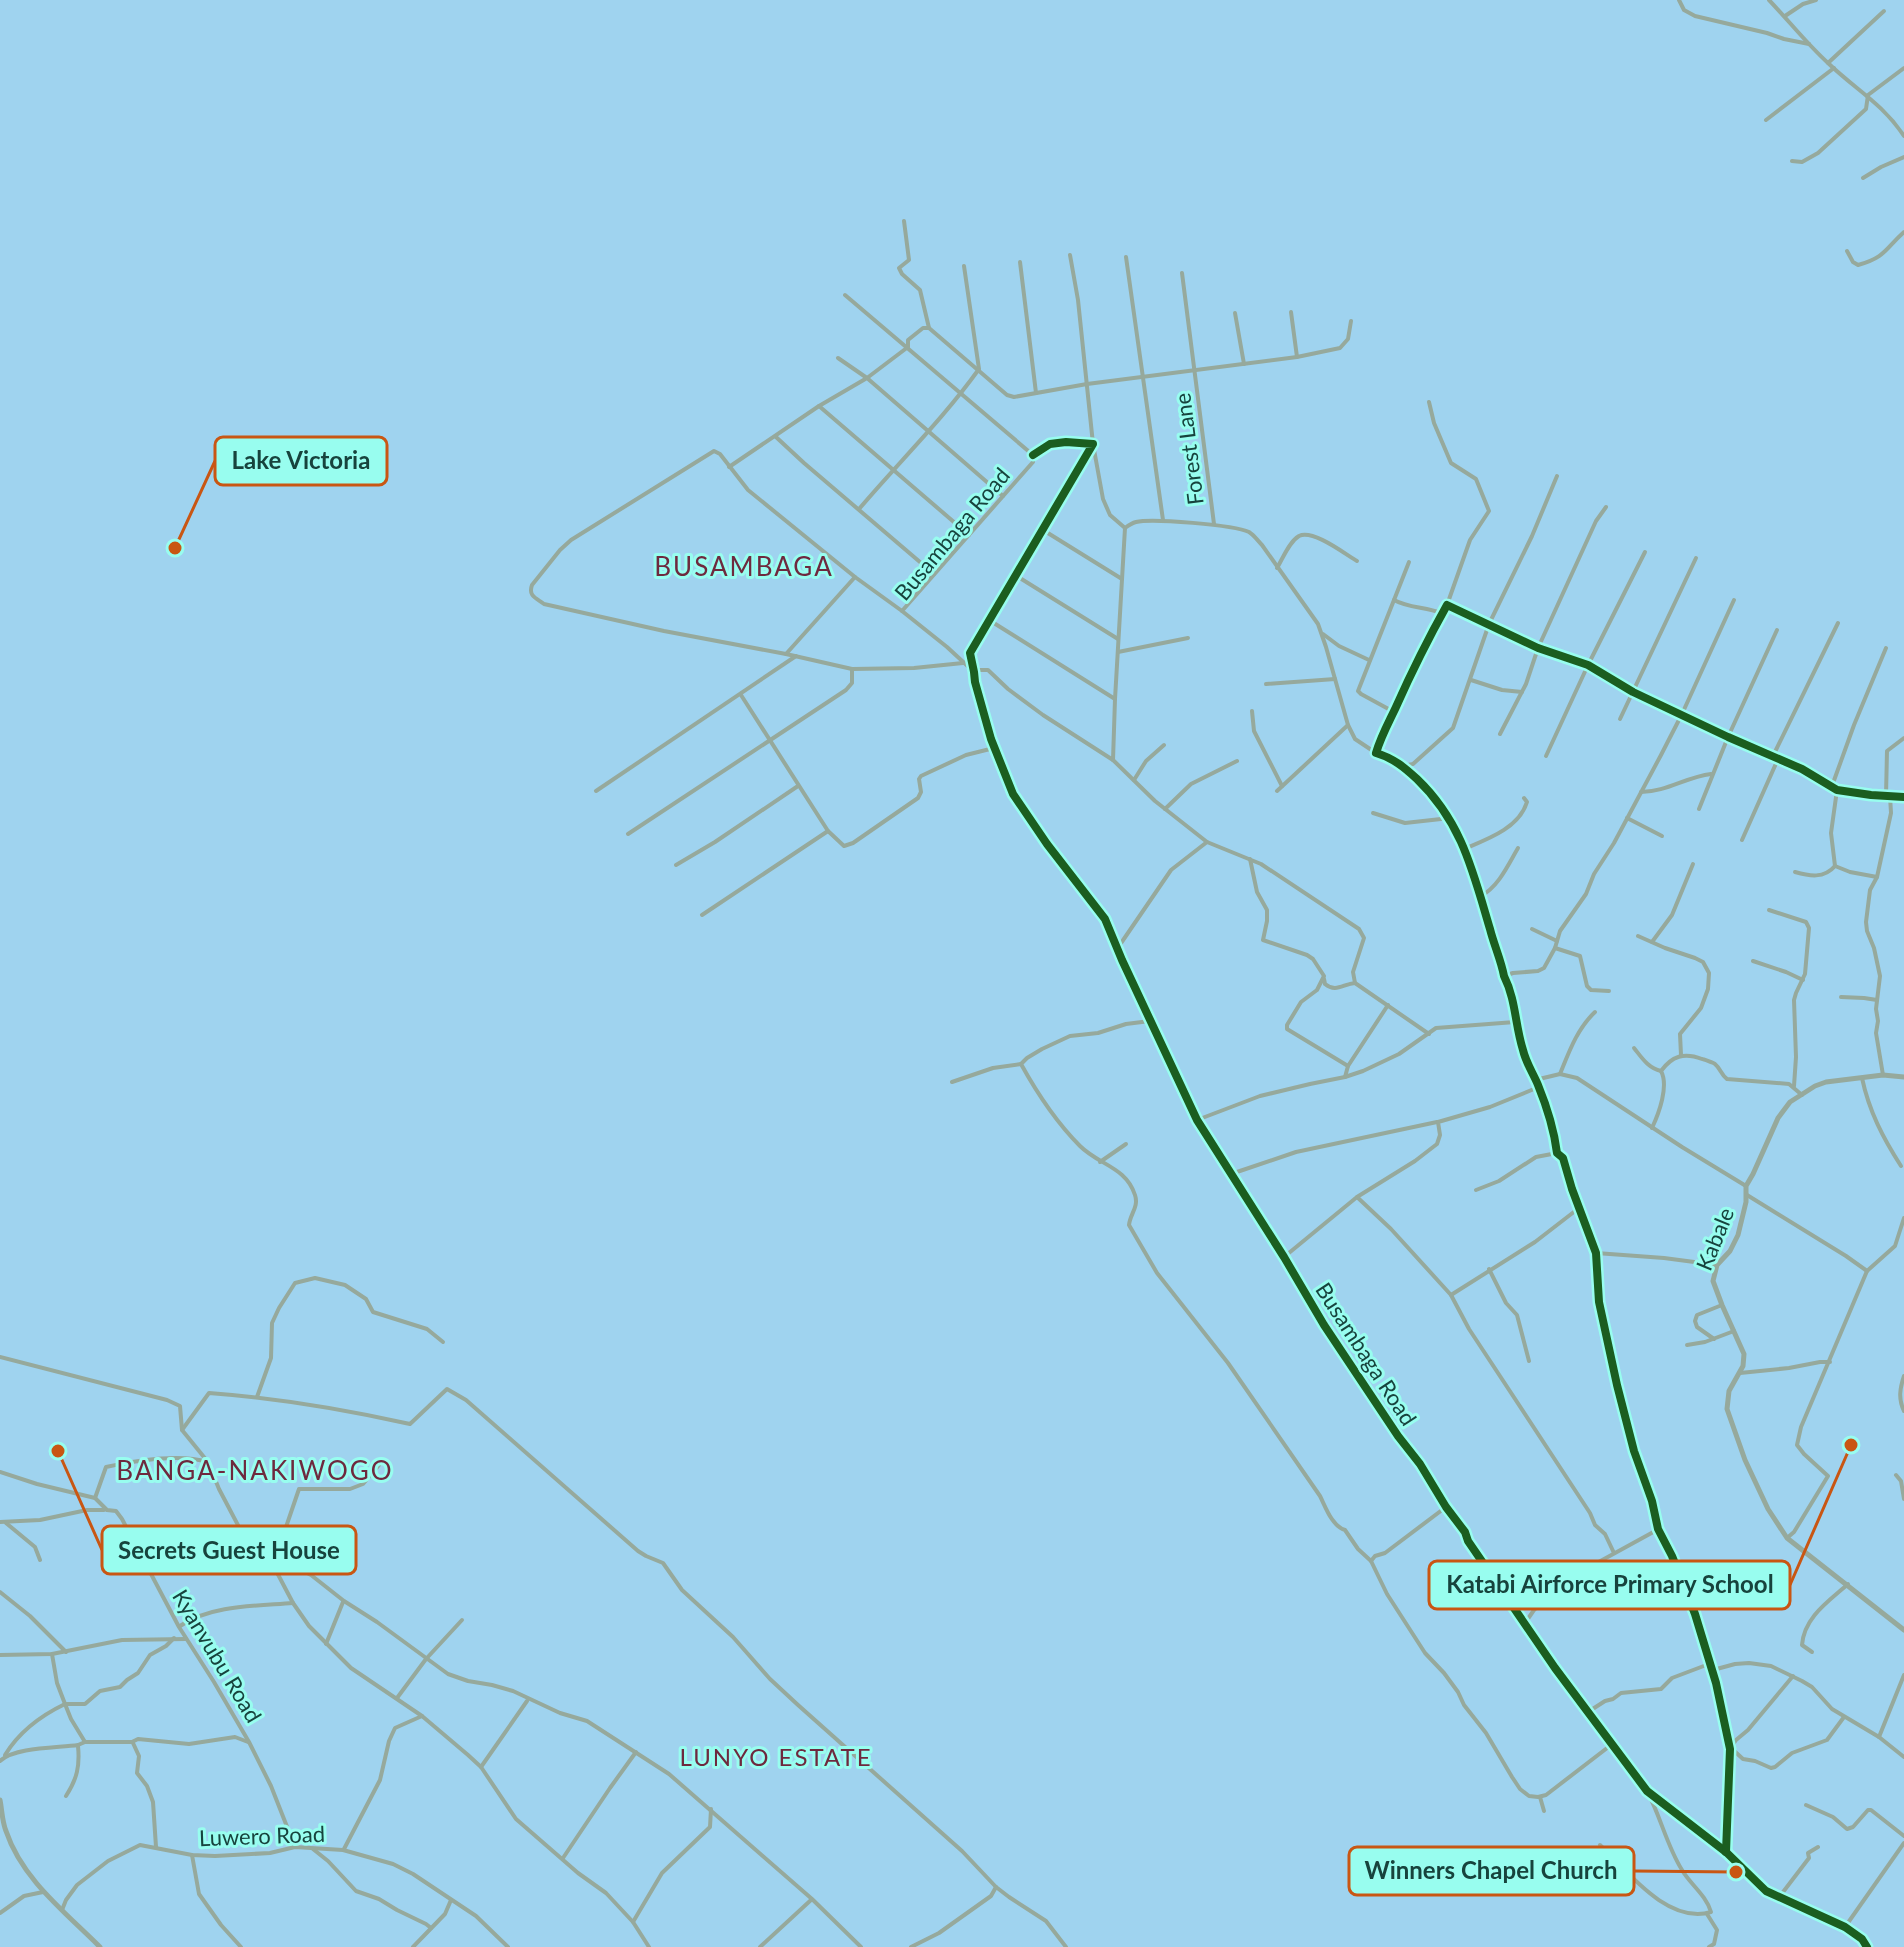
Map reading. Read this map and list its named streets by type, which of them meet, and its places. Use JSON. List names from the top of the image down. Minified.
{"streets":{"street":["Forest Lane","Busambaga Road","Kabale","Kyanvubu Road","Luwero Road"]},"crossings":[["Kyanvubu Road","Luwero Road"]],"districts":["BUSAMBAGA","BANGA-NAKIWOGO","LUNYO ESTATE"],"places":["Lake Victoria","Katabi Airforce Primary School","Secrets Guest House","Winners Chapel Church"]}
